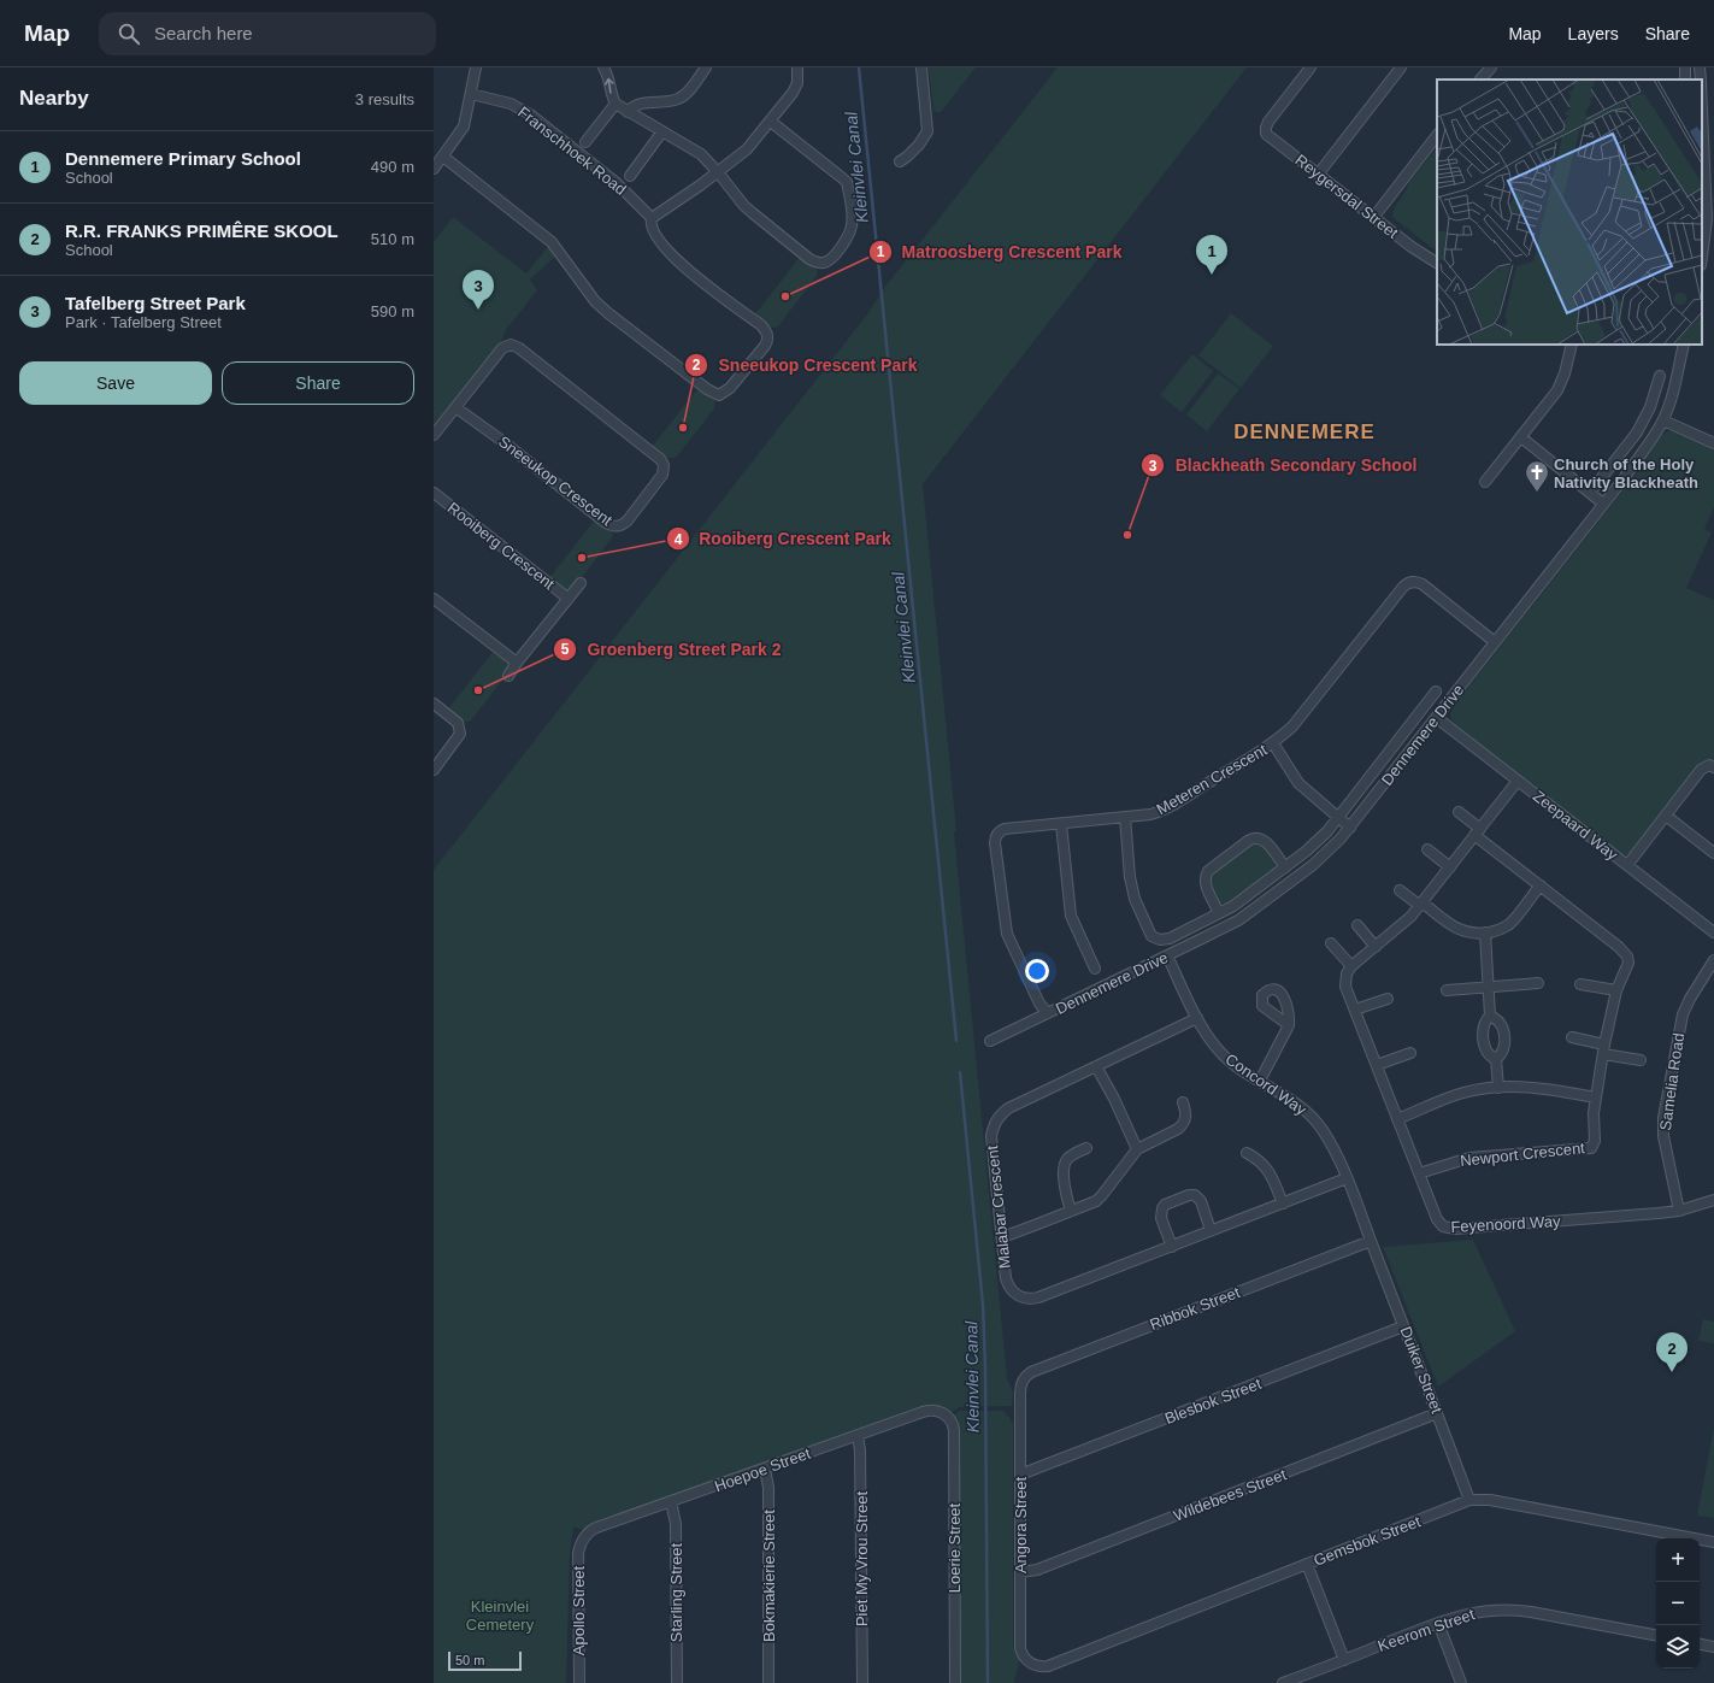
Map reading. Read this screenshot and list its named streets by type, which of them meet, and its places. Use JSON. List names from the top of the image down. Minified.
{"streets":{"street":["Franschhoek Road","Reygersdal Street","Sneeukop Crescent","Rooiberg Crescent","Dennemere Drive","Meteren Crescent","Zeepaard Way","Samelia Road","Concord Way","Newport Crescent","Malabar Crescent","Feyenoord Way","Ribbok Street","Duiker Street","Blesbok Street","Hoepoe Street","Wildebees Street","Angora Street","Gemsbok Street","Loerie Street","Piet My Vrou Street","Bokmakierie Street","Starling Street","Apollo Street","Keerom Street"]},"crossings":[["Dennemere Drive","Meteren Crescent"],["Dennemere Drive","Zeepaard Way"],["Dennemere Drive","Concord Way"],["Samelia Road","Feyenoord Way"],["Concord Way","Malabar Crescent"],["Concord Way","Ribbok Street"],["Concord Way","Duiker Street"],["Newport Crescent","Feyenoord Way"],["Ribbok Street","Duiker Street"],["Ribbok Street","Angora Street"],["Duiker Street","Blesbok Street"],["Duiker Street","Wildebees Street"],["Duiker Street","Gemsbok Street"],["Blesbok Street","Angora Street"],["Hoepoe Street","Loerie Street"],["Hoepoe Street","Piet My Vrou Street"],["Hoepoe Street","Bokmakierie Street"],["Hoepoe Street","Starling Street"],["Hoepoe Street","Apollo Street"],["Wildebees Street","Angora Street"],["Angora Street","Gemsbok Street"]],"districts":["DENNEMERE"],"water":["Kleinvlei Canal"],"parks":["Kleinvlei Cemetery"],"places":{"other":["Matroosberg Crescent Park","Sneeukop Crescent Park","Blackheath Secondary School","Rooiberg Crescent Park","Groenberg Street Park 2"],"church":["Church of the Holy Nativity Blackheath"]},"scale_bar":"50 m","page":{"header":"Map","search":"Search here","nav":["Map","Layers","Share"],"heading":["Nearby","3 results"],"list":[{"mark":"1","name":"Dennemere Primary School","note":"School","value":"490 m"},{"mark":"2","name":"R.R. FRANKS PRIMÊRE SKOOL","note":"School","value":"510 m"},{"mark":"3","name":"Tafelberg Street Park","note":"Park · Tafelberg Street","value":"590 m"}],"pins":["1","3","2"],"buttons":["Save","Share"],"map_buttons":["+","−"],"scale":"50 m"}}
